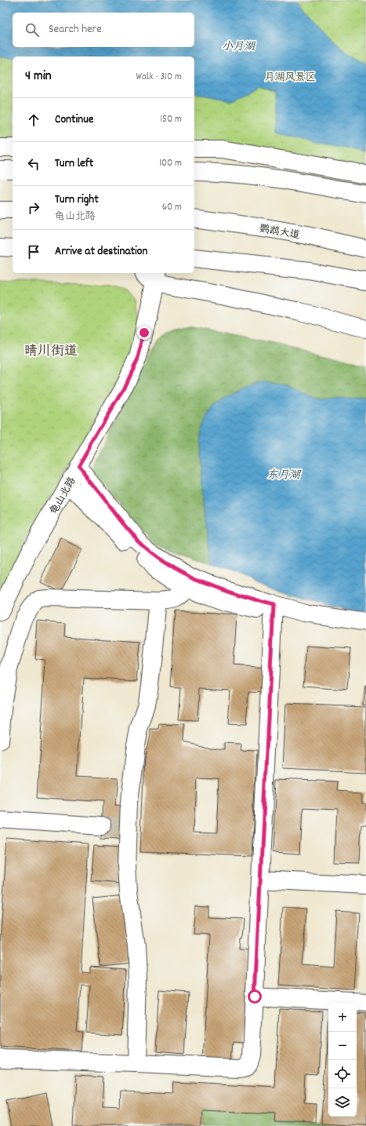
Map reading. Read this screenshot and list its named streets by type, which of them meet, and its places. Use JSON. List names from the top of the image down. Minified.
{"streets":{"main road":["鹦鹉大道","龟山北路"]},"districts":["晴川街道"],"water":["小月湖","东月湖"],"parks":["月湖风景区"],"page":{"search":"Search here","heading":["4 min","Walk · 310 m"],"list":[["Continue","150 m"],["Turn left","100 m"],["Turn right","龟山北路","60 m"],"Arrive at destination"],"map_buttons":["+","−"]}}
